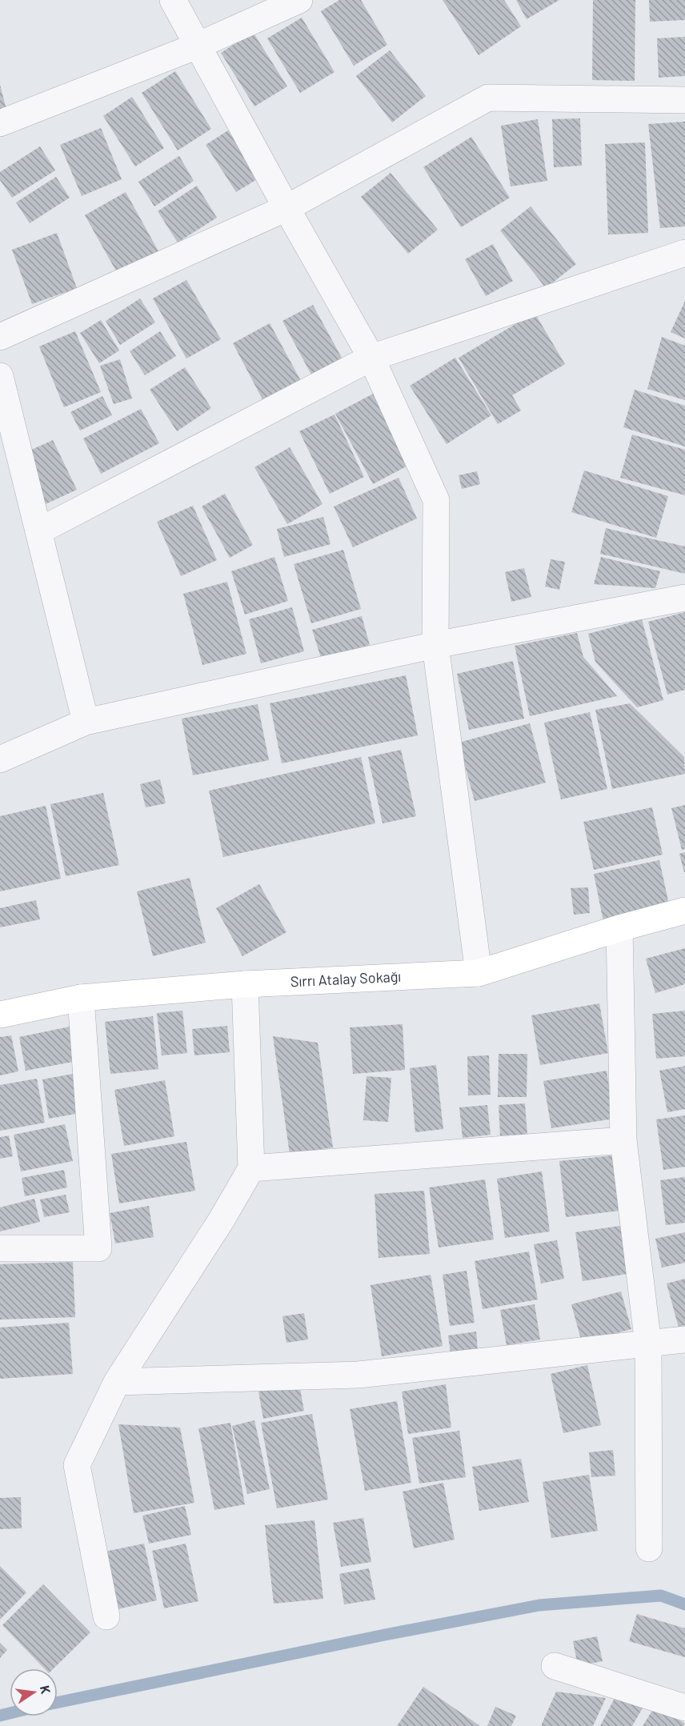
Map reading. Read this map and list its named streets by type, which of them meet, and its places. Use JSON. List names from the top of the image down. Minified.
{"streets":{"main road":["Sırrı Atalay Sokağı"]},"north":"right"}
